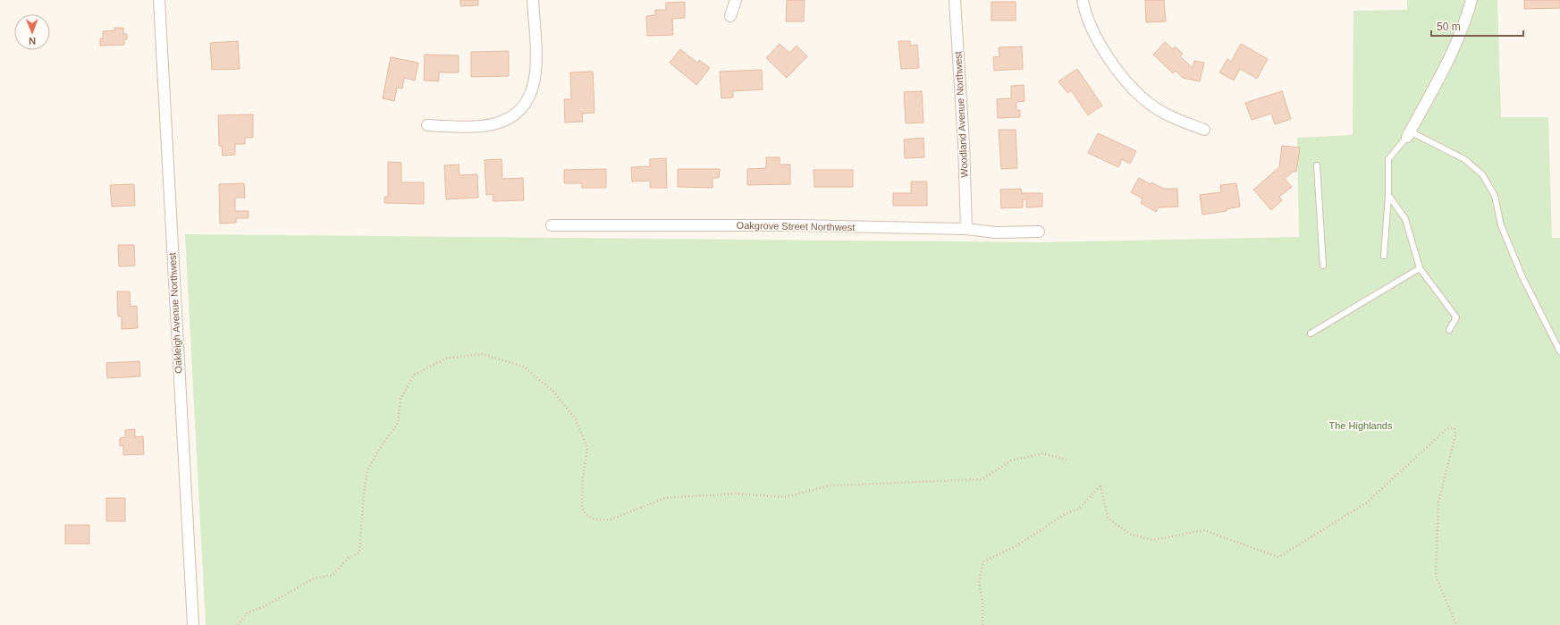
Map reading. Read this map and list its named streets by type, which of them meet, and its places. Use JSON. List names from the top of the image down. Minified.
{"streets":{"street":["Woodland Avenue Northwest","Oakgrove Street Northwest","Oakleigh Avenue Northwest"]},"crossings":[["Woodland Avenue Northwest","Oakgrove Street Northwest"]],"parks":["The Highlands"],"scale_bar":"50 m","north":"bottom"}
